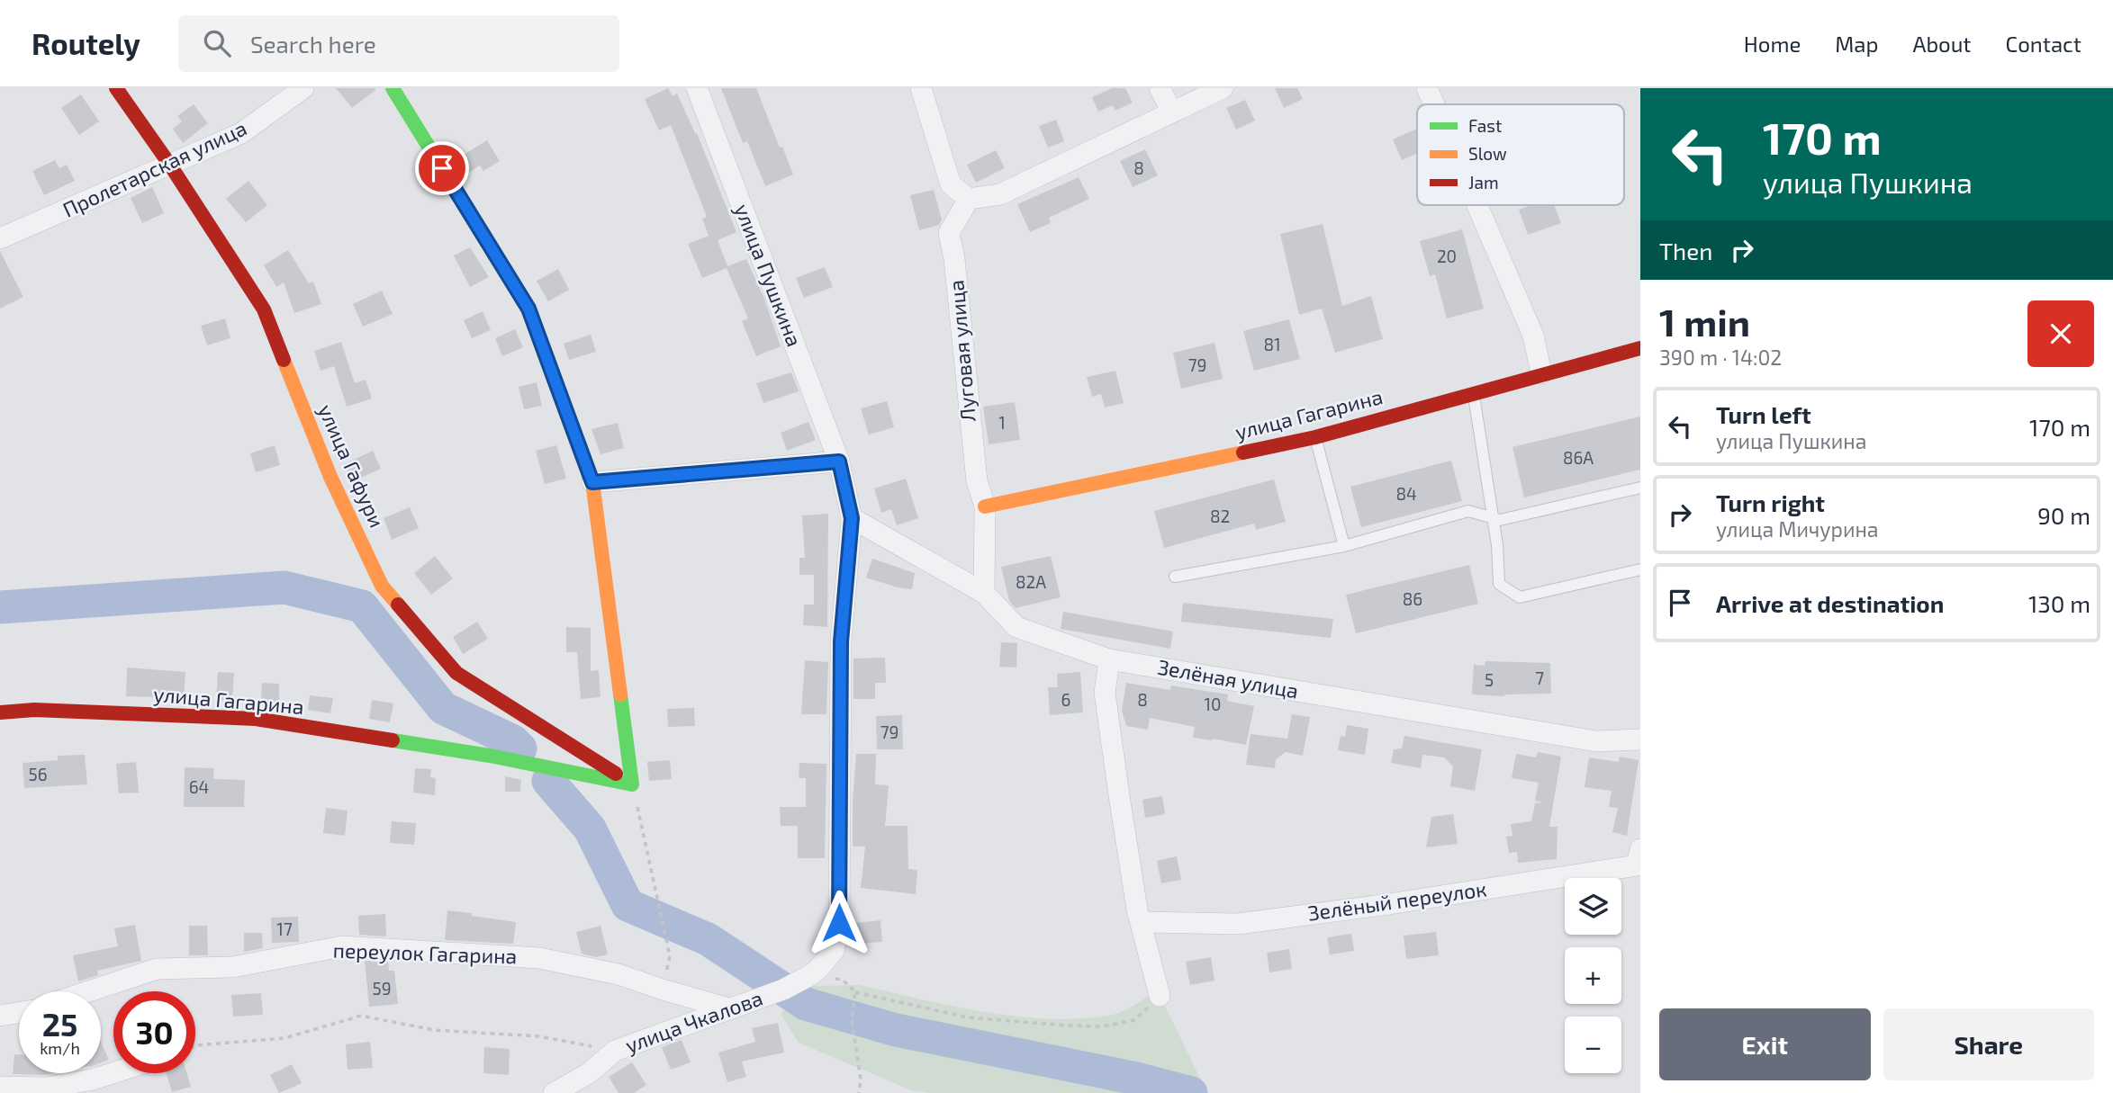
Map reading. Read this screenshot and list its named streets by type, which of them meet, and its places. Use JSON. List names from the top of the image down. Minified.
{"streets":{"street":["Пролетарская улица","улица Пушкина","Луговая улица","улица Гагарина","улица Гафури","Зелёная улица","Зелёный переулок","переулок Гагарина","улица Чкалова"]},"crossings":[["Пролетарская улица","улица Гафури"],["улица Пушкина","Зелёная улица"],["улица Пушкина","улица Чкалова"],["Луговая улица","улица Гагарина"],["Луговая улица","Зелёная улица"],["улица Гагарина","улица Гафури"],["переулок Гагарина","улица Чкалова"]],"house_numbers":["8","20","81","79","1","86А","84","82","82А","86","7","5","6","8","10","79","56","64","17","59"],"legend":["Fast","Slow","Jam"],"page":{"header":"Routely","search":"Search here","nav":["Home","Map","About","Contact"],"turn":["170 m","улица Пушкина"],"then":"Then","heading":["1 min","390 m · 14:02"],"list":[{"name":"Turn left","note":"улица Пушкина","value":"170 m"},{"name":"Turn right","note":"улица Мичурина","value":"90 m"},{"name":"Arrive at destination","value":"130 m"}],"map_buttons":["+","−"],"speed":"25 km/h","limit":"30","buttons":["Exit","Share"]}}
